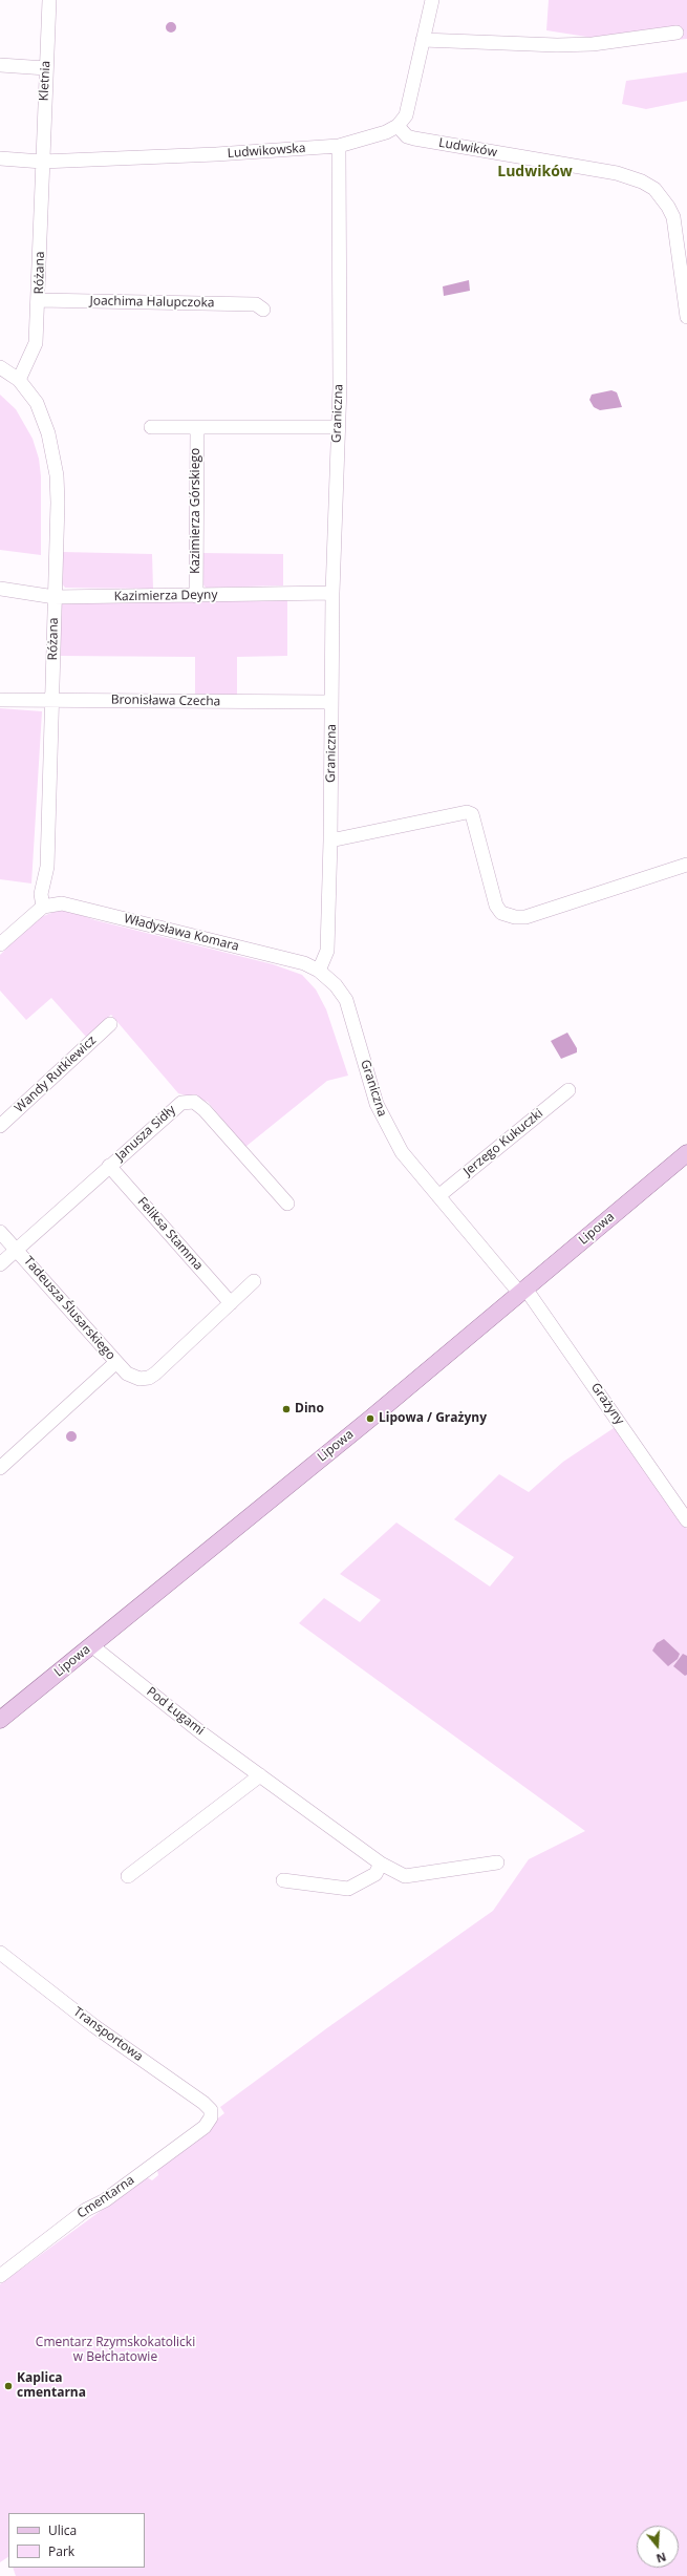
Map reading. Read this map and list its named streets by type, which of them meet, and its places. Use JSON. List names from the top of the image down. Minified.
{"streets":{"main road":["Lipowa"],"street":["Kletnia","Ludwików","Ludwikowska","Różana","Joachima Halupczoka","Graniczna","Kazimierza Górskiego","Kazimierza Deyny","Bronisława Czecha","Władysława Komara","Wandy Rutkiewicz","Janusza Sidły","Jerzego Kukuczki","Feliksa Stamma","Tadeusza Ślusarskiego","Grażyny","Pod Ługami","Transportowa","Cmentarna"]},"crossings":[["Kletnia","Ludwikowska"],["Kletnia","Różana"],["Ludwików","Ludwikowska"],["Ludwikowska","Różana"],["Ludwikowska","Graniczna"],["Różana","Joachima Halupczoka"],["Różana","Kazimierza Deyny"],["Różana","Bronisława Czecha"],["Różana","Władysława Komara"],["Graniczna","Kazimierza Deyny"],["Graniczna","Bronisława Czecha"],["Graniczna","Władysława Komara"],["Graniczna","Jerzego Kukuczki"],["Graniczna","Lipowa"],["Graniczna","Grażyny"],["Kazimierza Górskiego","Kazimierza Deyny"],["Janusza Sidły","Feliksa Stamma"],["Janusza Sidły","Tadeusza Ślusarskiego"],["Lipowa","Grażyny"],["Lipowa","Pod Ługami"],["Feliksa Stamma","Tadeusza Ślusarskiego"],["Transportowa","Cmentarna"]],"districts":["Ludwików"],"parks":["Cmentarz Rzymskokatolicki w Bełchatowie"],"places":["Dino","Lipowa / Grażyny","Kaplica cmentarna"],"legend":["Ulica","Park"],"north":"bottom"}
